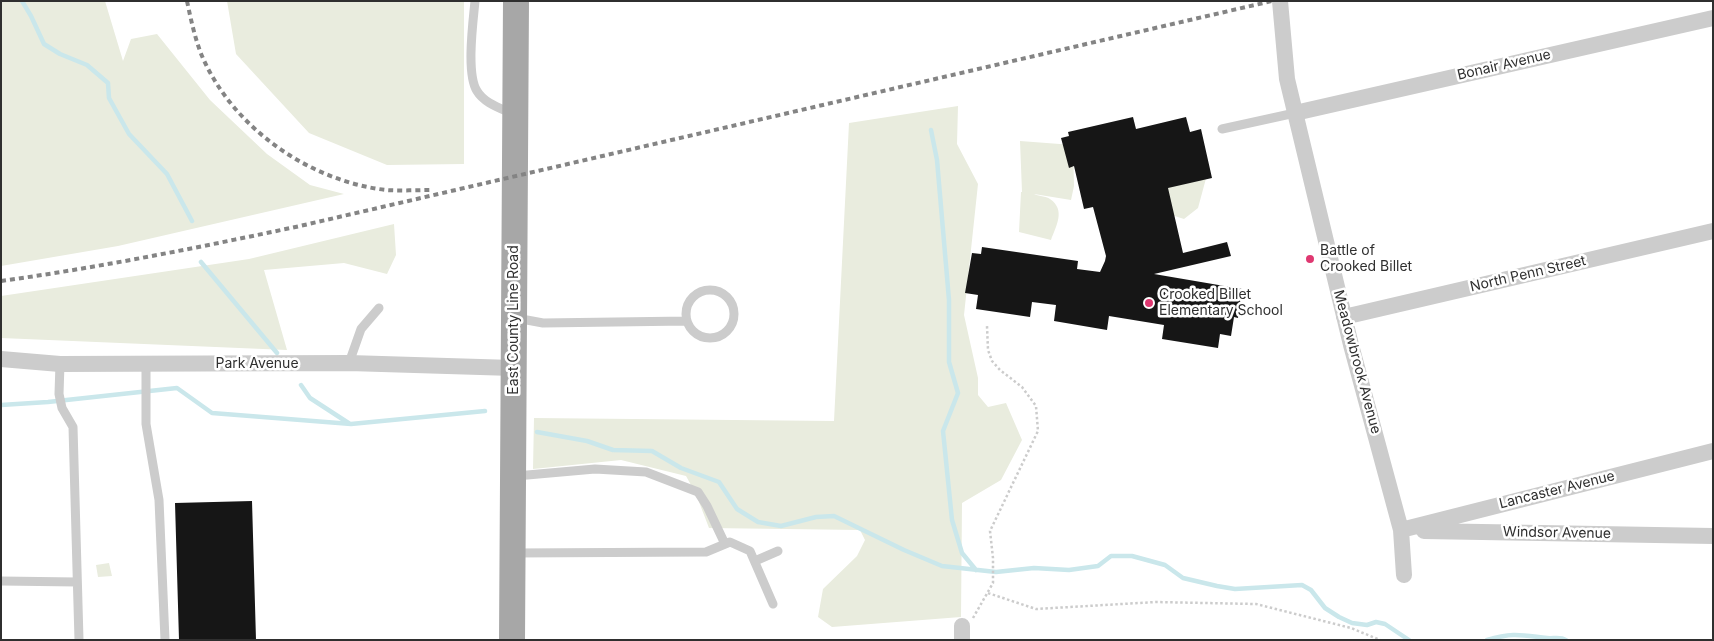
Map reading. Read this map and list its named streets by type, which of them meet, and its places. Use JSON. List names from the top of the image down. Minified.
{"streets":{"main road":["East County Line Road"],"street":["Bonair Avenue","North Penn Street","Meadowbrook Avenue","Park Avenue","Lancaster Avenue","Windsor Avenue"]},"crossings":[["Bonair Avenue","Meadowbrook Avenue"],["North Penn Street","Meadowbrook Avenue"],["East County Line Road","Park Avenue"],["Meadowbrook Avenue","Lancaster Avenue"],["Meadowbrook Avenue","Windsor Avenue"],["Lancaster Avenue","Windsor Avenue"]],"places":["Battle of Crooked Billet","Crooked Billet Elementary School"]}
